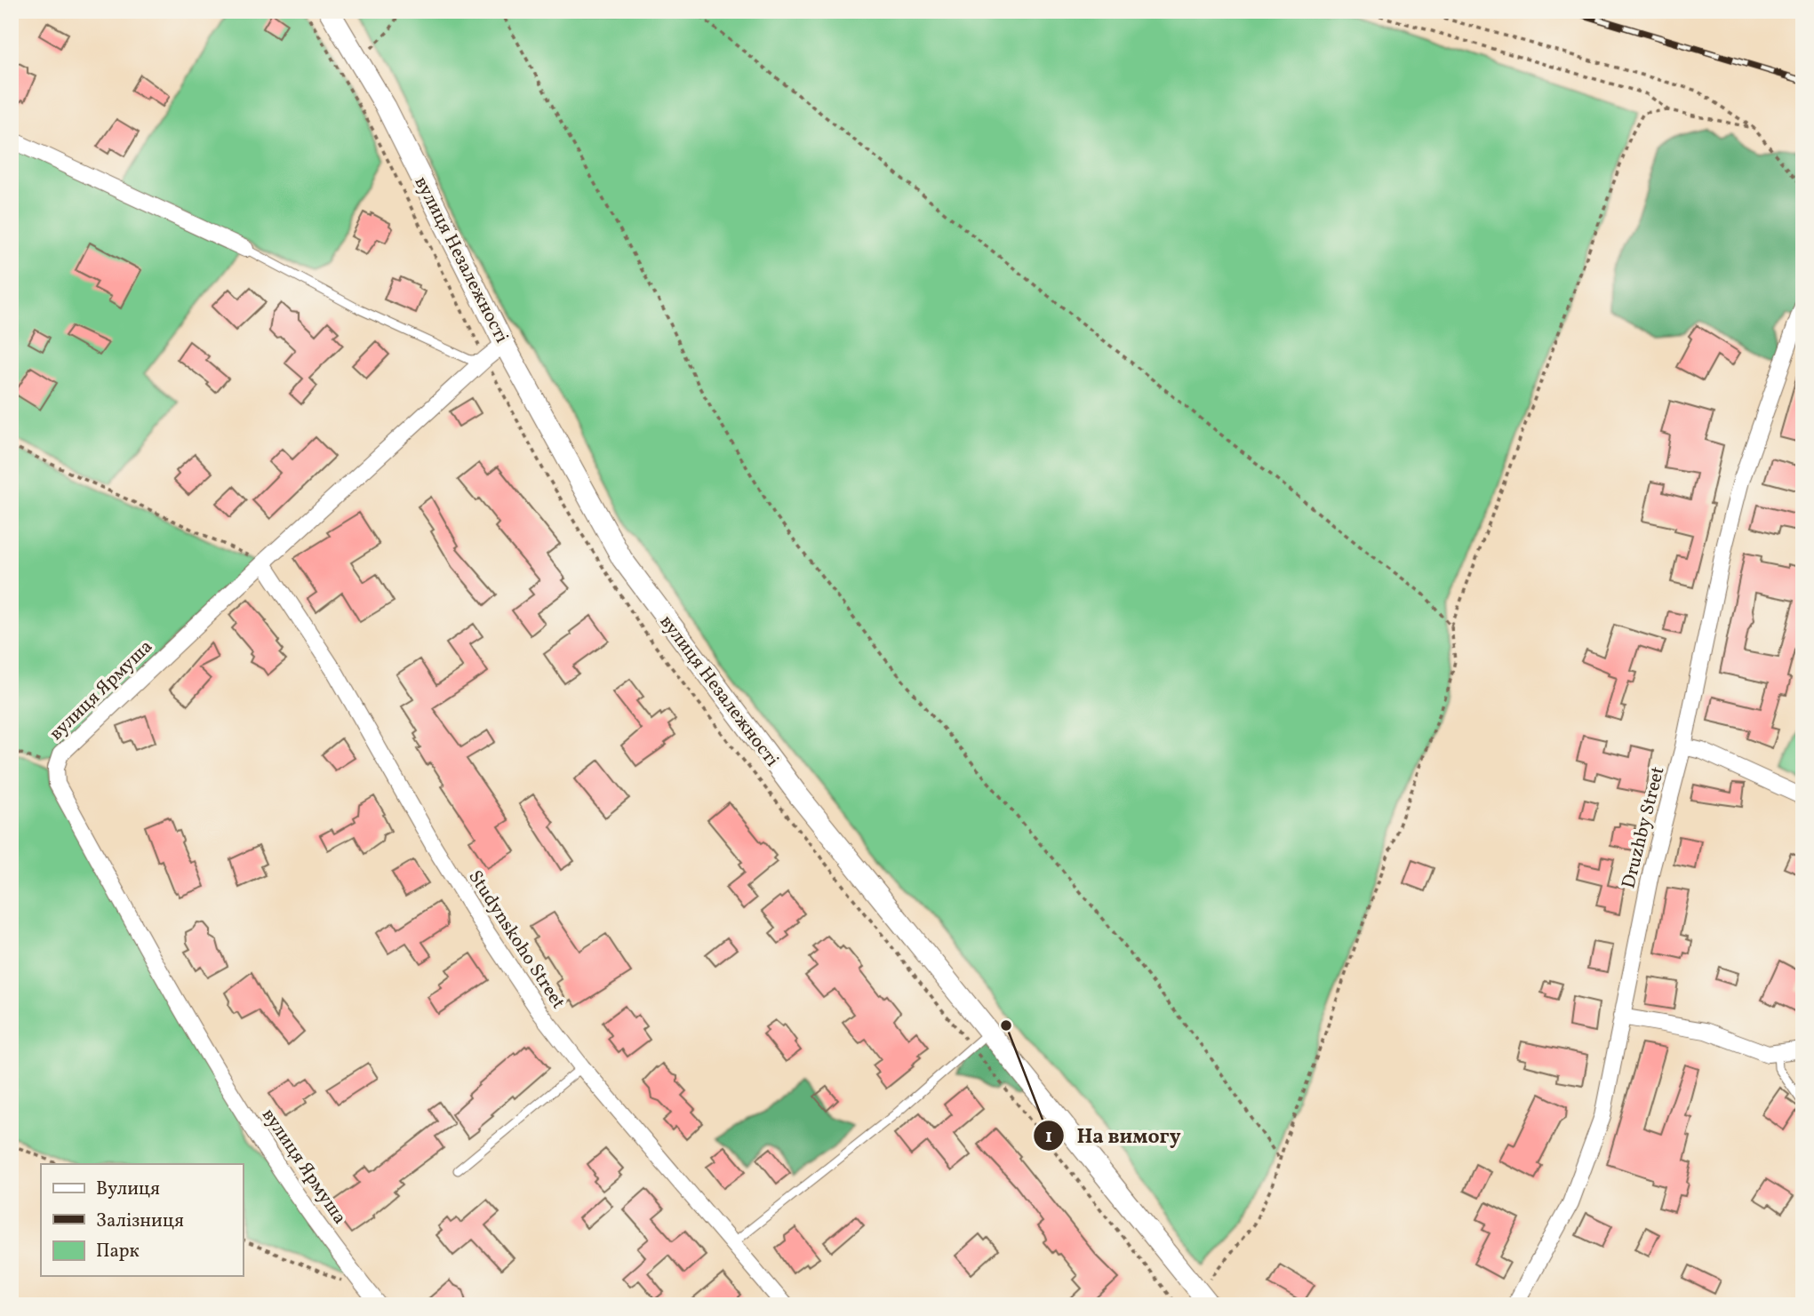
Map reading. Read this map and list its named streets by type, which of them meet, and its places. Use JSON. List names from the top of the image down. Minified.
{"streets":{"street":["вулиця Незалежності","вулиця Ярмуша","Druzhby Street","Studynskoho Street"]},"crossings":[["вулиця Незалежності","вулиця Ярмуша"],["вулиця Ярмуша","Studynskoho Street"]],"places":["На вимогу"],"legend":["Вулиця","Залізниця","Парк"]}
